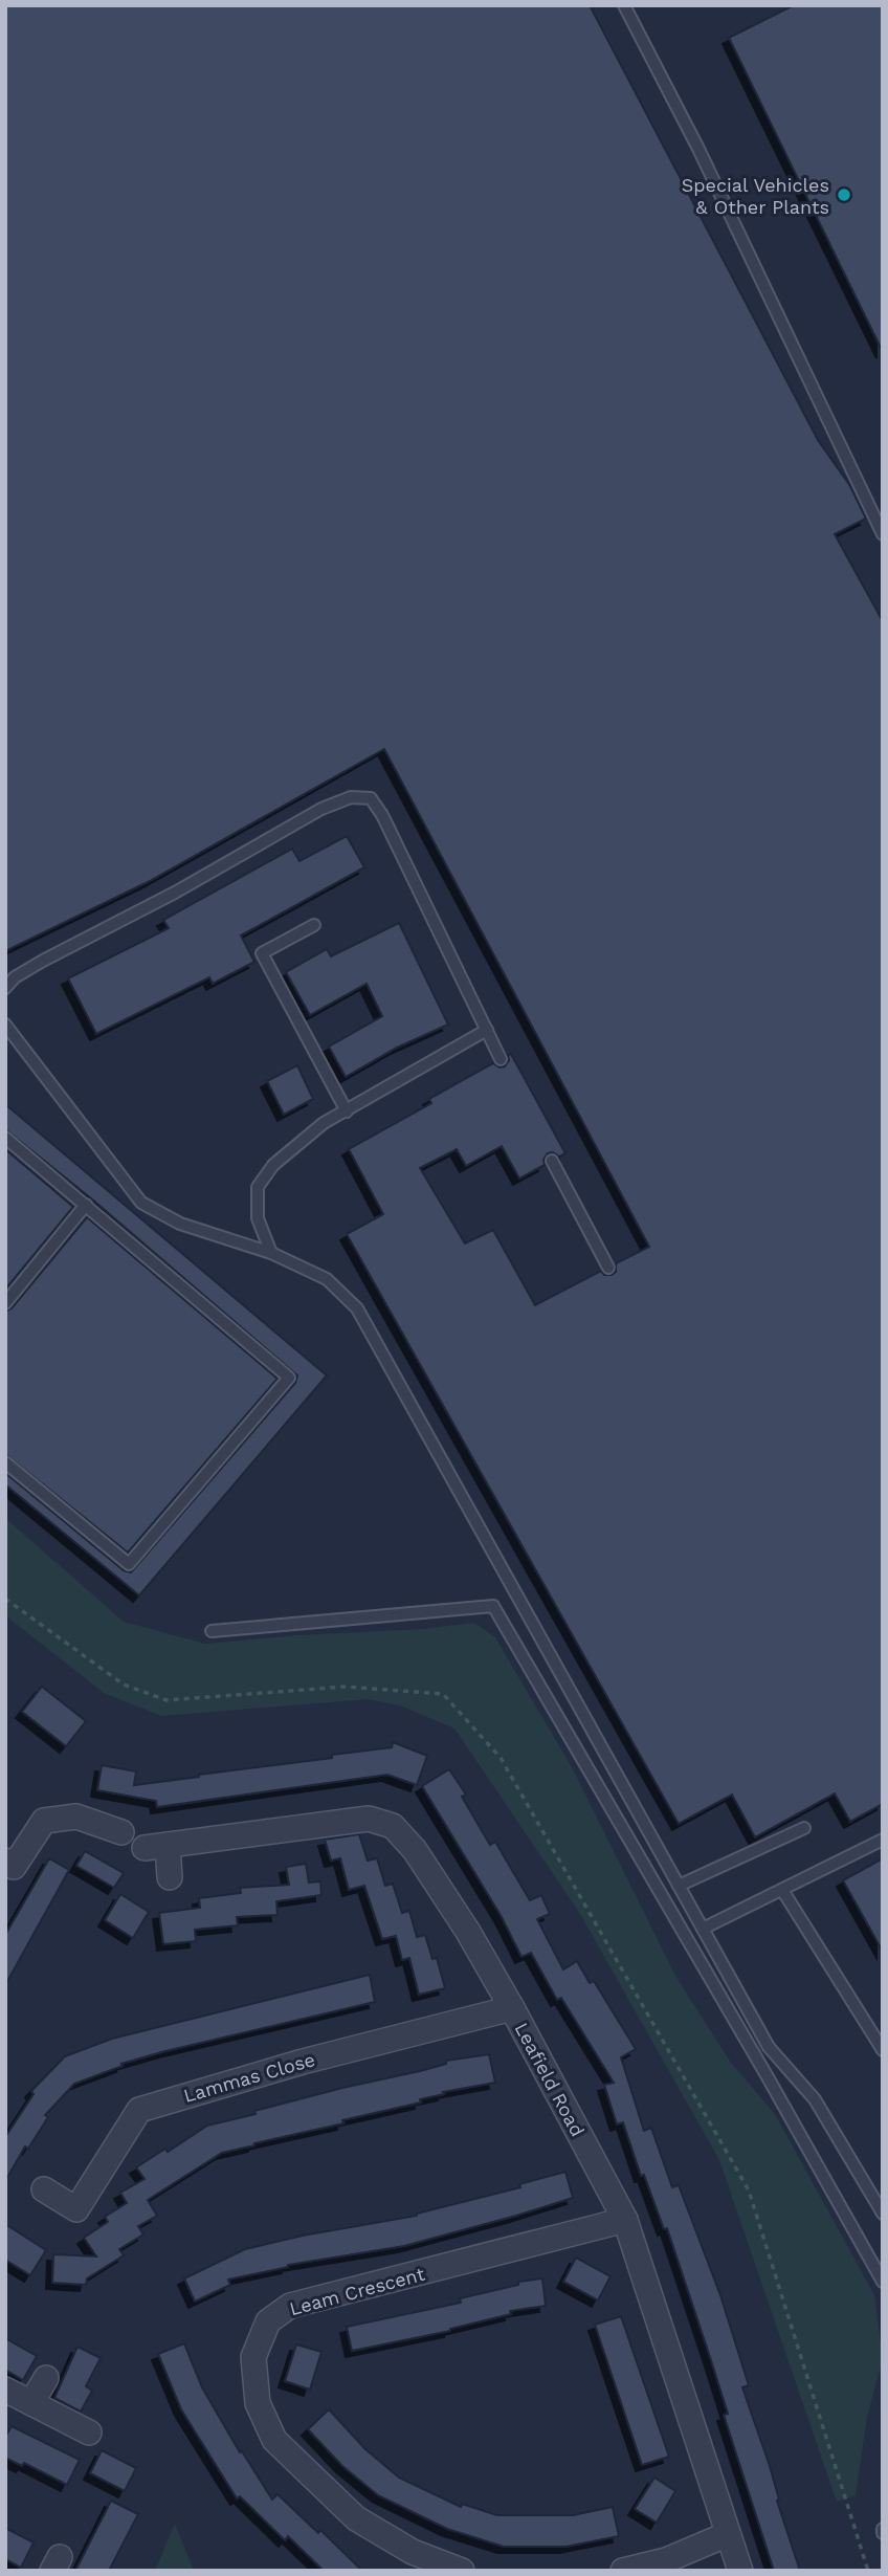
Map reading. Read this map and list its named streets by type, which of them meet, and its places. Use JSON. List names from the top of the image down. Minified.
{"streets":{"street":["Lammas Close","Leafield Road","Leam Crescent"]},"crossings":[["Lammas Close","Leafield Road"],["Leafield Road","Leam Crescent"]],"places":["Special Vehicles & Other Plants"]}
